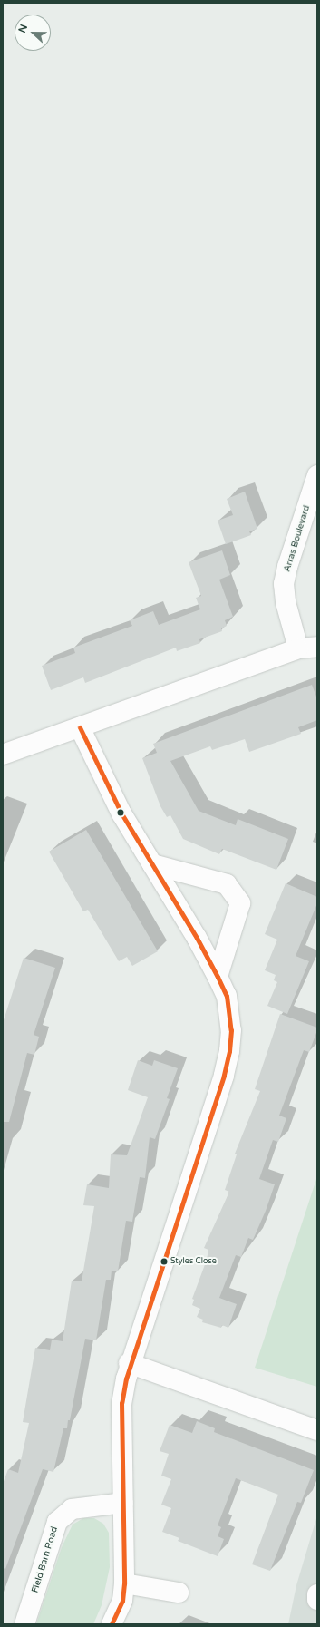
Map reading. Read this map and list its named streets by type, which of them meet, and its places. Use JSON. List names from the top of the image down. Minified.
{"streets":{"street":["Arras Boulevard","Field Barn Road"]},"places":["Styles Close"],"north":"left"}
